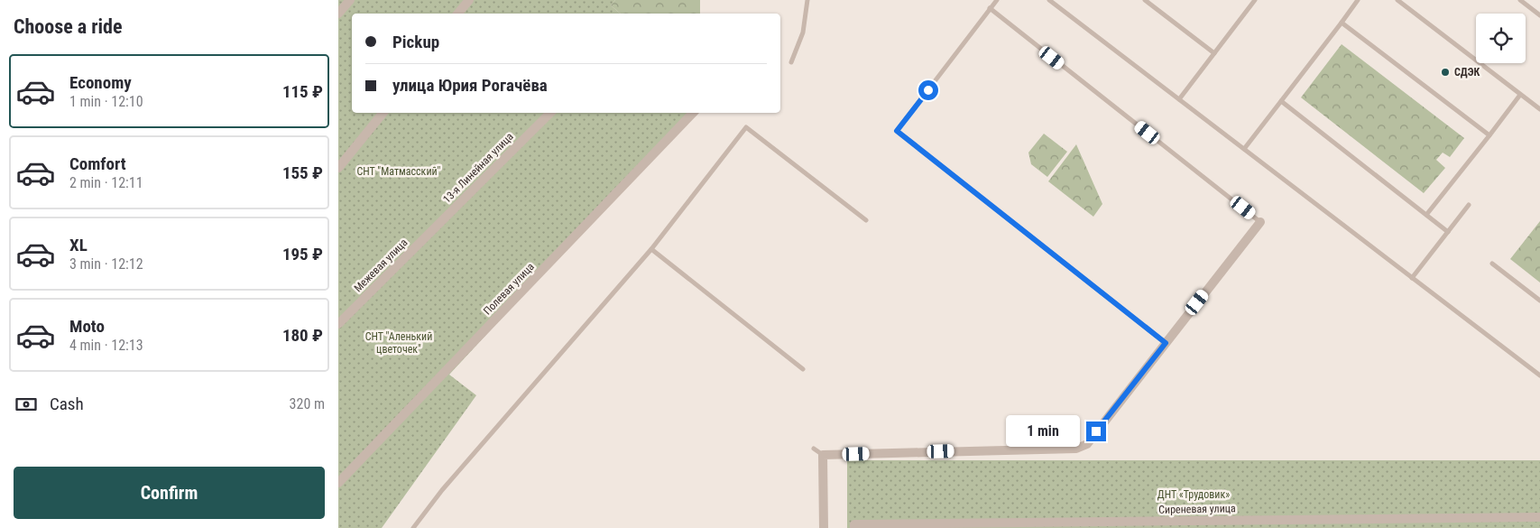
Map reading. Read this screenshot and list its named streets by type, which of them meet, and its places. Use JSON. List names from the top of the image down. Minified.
{"streets":{"street":["13-я Линейная улица","Межевая улица","Полевая улица","Сиреневая улица"]},"crossings":[["13-я Линейная улица","Межевая улица"]],"parks":["СНТ \"Матмасский\"","СНТ \"Аленький цветочек\"","ДНТ «Трудовик»"],"places":["СДЭК"],"page":{"heading":"Choose a ride","banner":["Pickup","улица Юрия Рогачёва"],"list":[{"name":"Economy","note":"1 min · 12:10","value":"115 ₽"},{"name":"Comfort","note":"2 min · 12:11","value":"155 ₽"},{"name":"XL","note":"3 min · 12:12","value":"195 ₽"},{"name":"Moto","note":"4 min · 12:13","value":"180 ₽"}],"pay":["Cash","320 m"],"bubble":"1 min","buttons":"Confirm"}}
